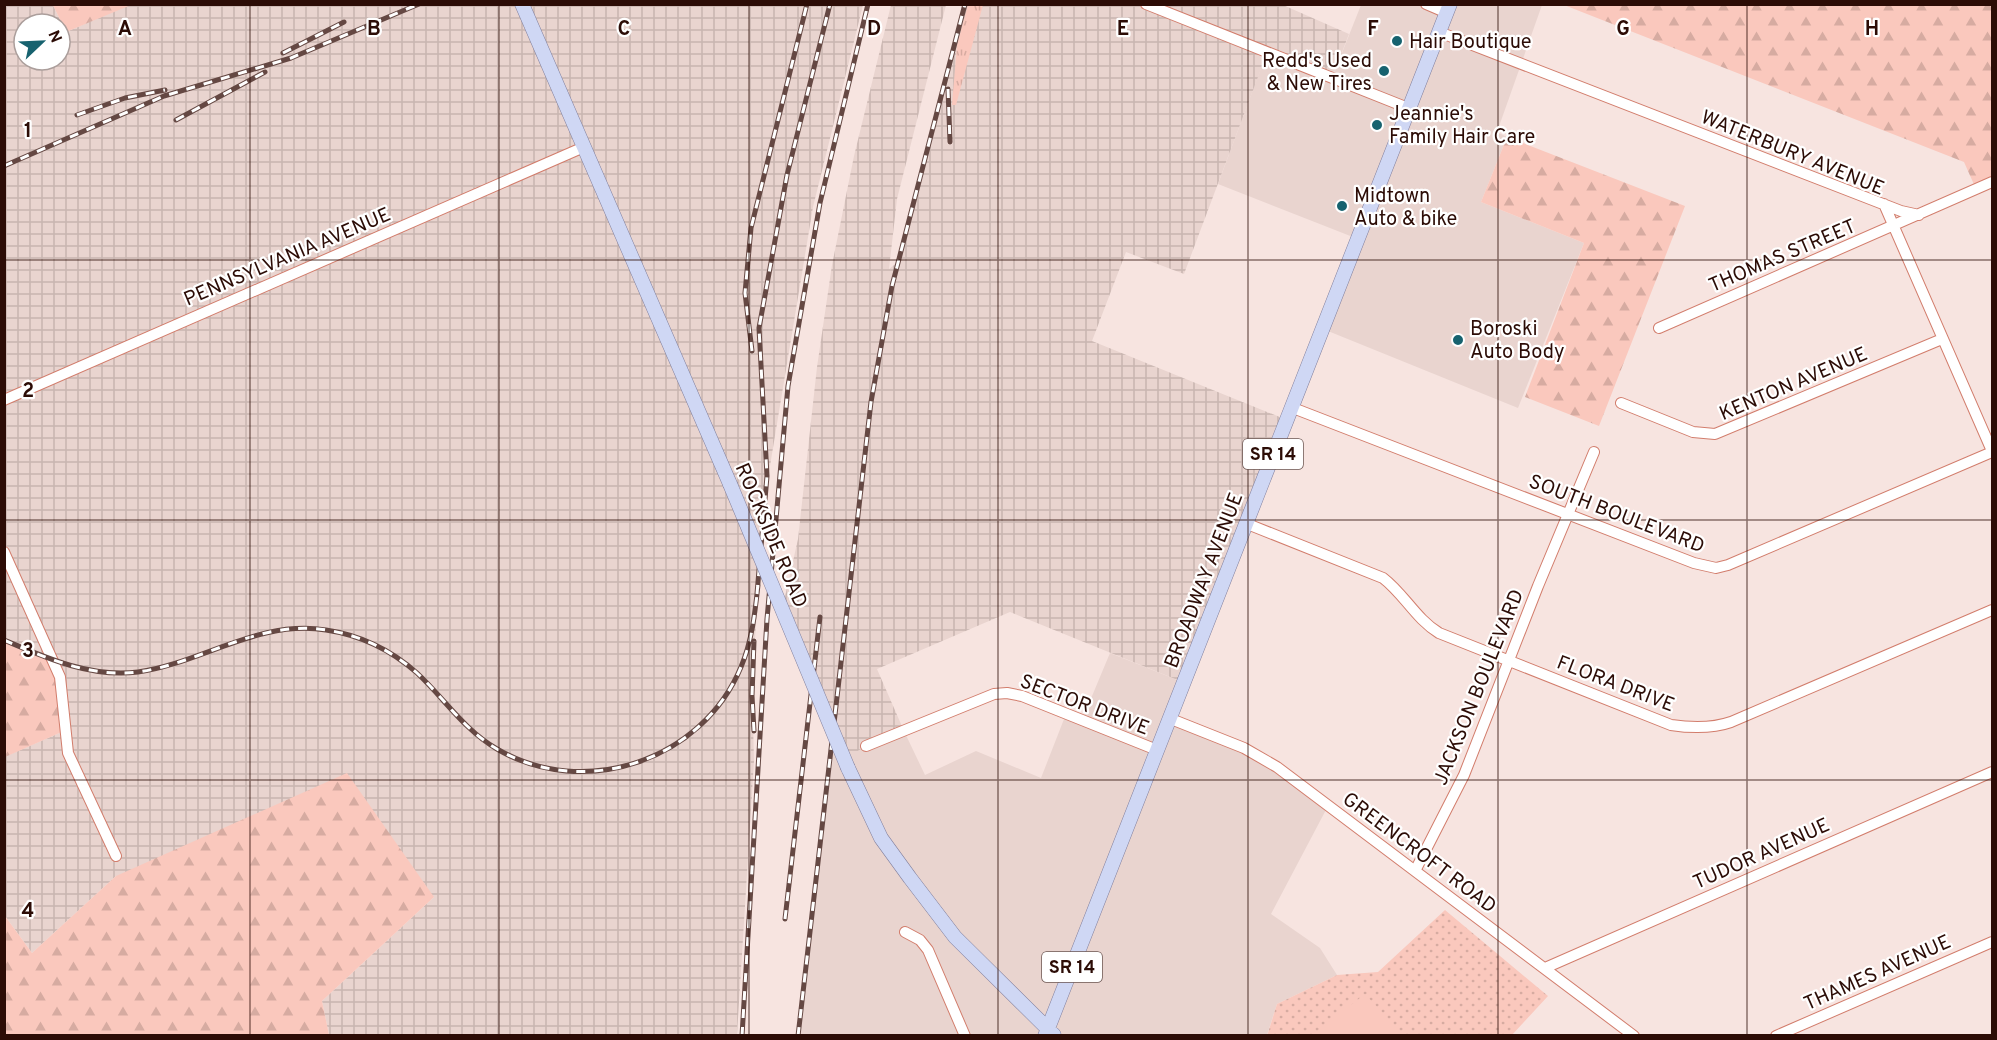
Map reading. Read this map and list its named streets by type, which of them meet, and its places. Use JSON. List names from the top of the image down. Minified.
{"streets":{"main road":["SR 14","ROCKSIDE ROAD","BROADWAY AVENUE"],"street":["WATERBURY AVENUE","THOMAS STREET","PENNSYLVANIA AVENUE","KENTON AVENUE","SOUTH BOULEVARD","FLORA DRIVE","JACKSON BOULEVARD","SECTOR DRIVE","GREENCROFT ROAD","TUDOR AVENUE","THAMES AVENUE"]},"crossings":[["WATERBURY AVENUE","THOMAS STREET"],["WATERBURY AVENUE","KENTON AVENUE"],["WATERBURY AVENUE","SOUTH BOULEVARD"],["WATERBURY AVENUE","BROADWAY AVENUE"],["PENNSYLVANIA AVENUE","ROCKSIDE ROAD"],["SOUTH BOULEVARD","BROADWAY AVENUE"],["SOUTH BOULEVARD","JACKSON BOULEVARD"],["ROCKSIDE ROAD","BROADWAY AVENUE"],["BROADWAY AVENUE","FLORA DRIVE"],["BROADWAY AVENUE","SECTOR DRIVE"],["BROADWAY AVENUE","GREENCROFT ROAD"],["FLORA DRIVE","JACKSON BOULEVARD"],["JACKSON BOULEVARD","GREENCROFT ROAD"],["GREENCROFT ROAD","TUDOR AVENUE"]],"places":["Hair Boutique","Redd's Used & New Tires","Jeannie's Family Hair Care","Midtown Auto & bike","Boroski Auto Body"],"north":"top right","grid":{"columns":["A","B","C","D","E","F","G","H"],"rows":["1","2","3","4"]}}
